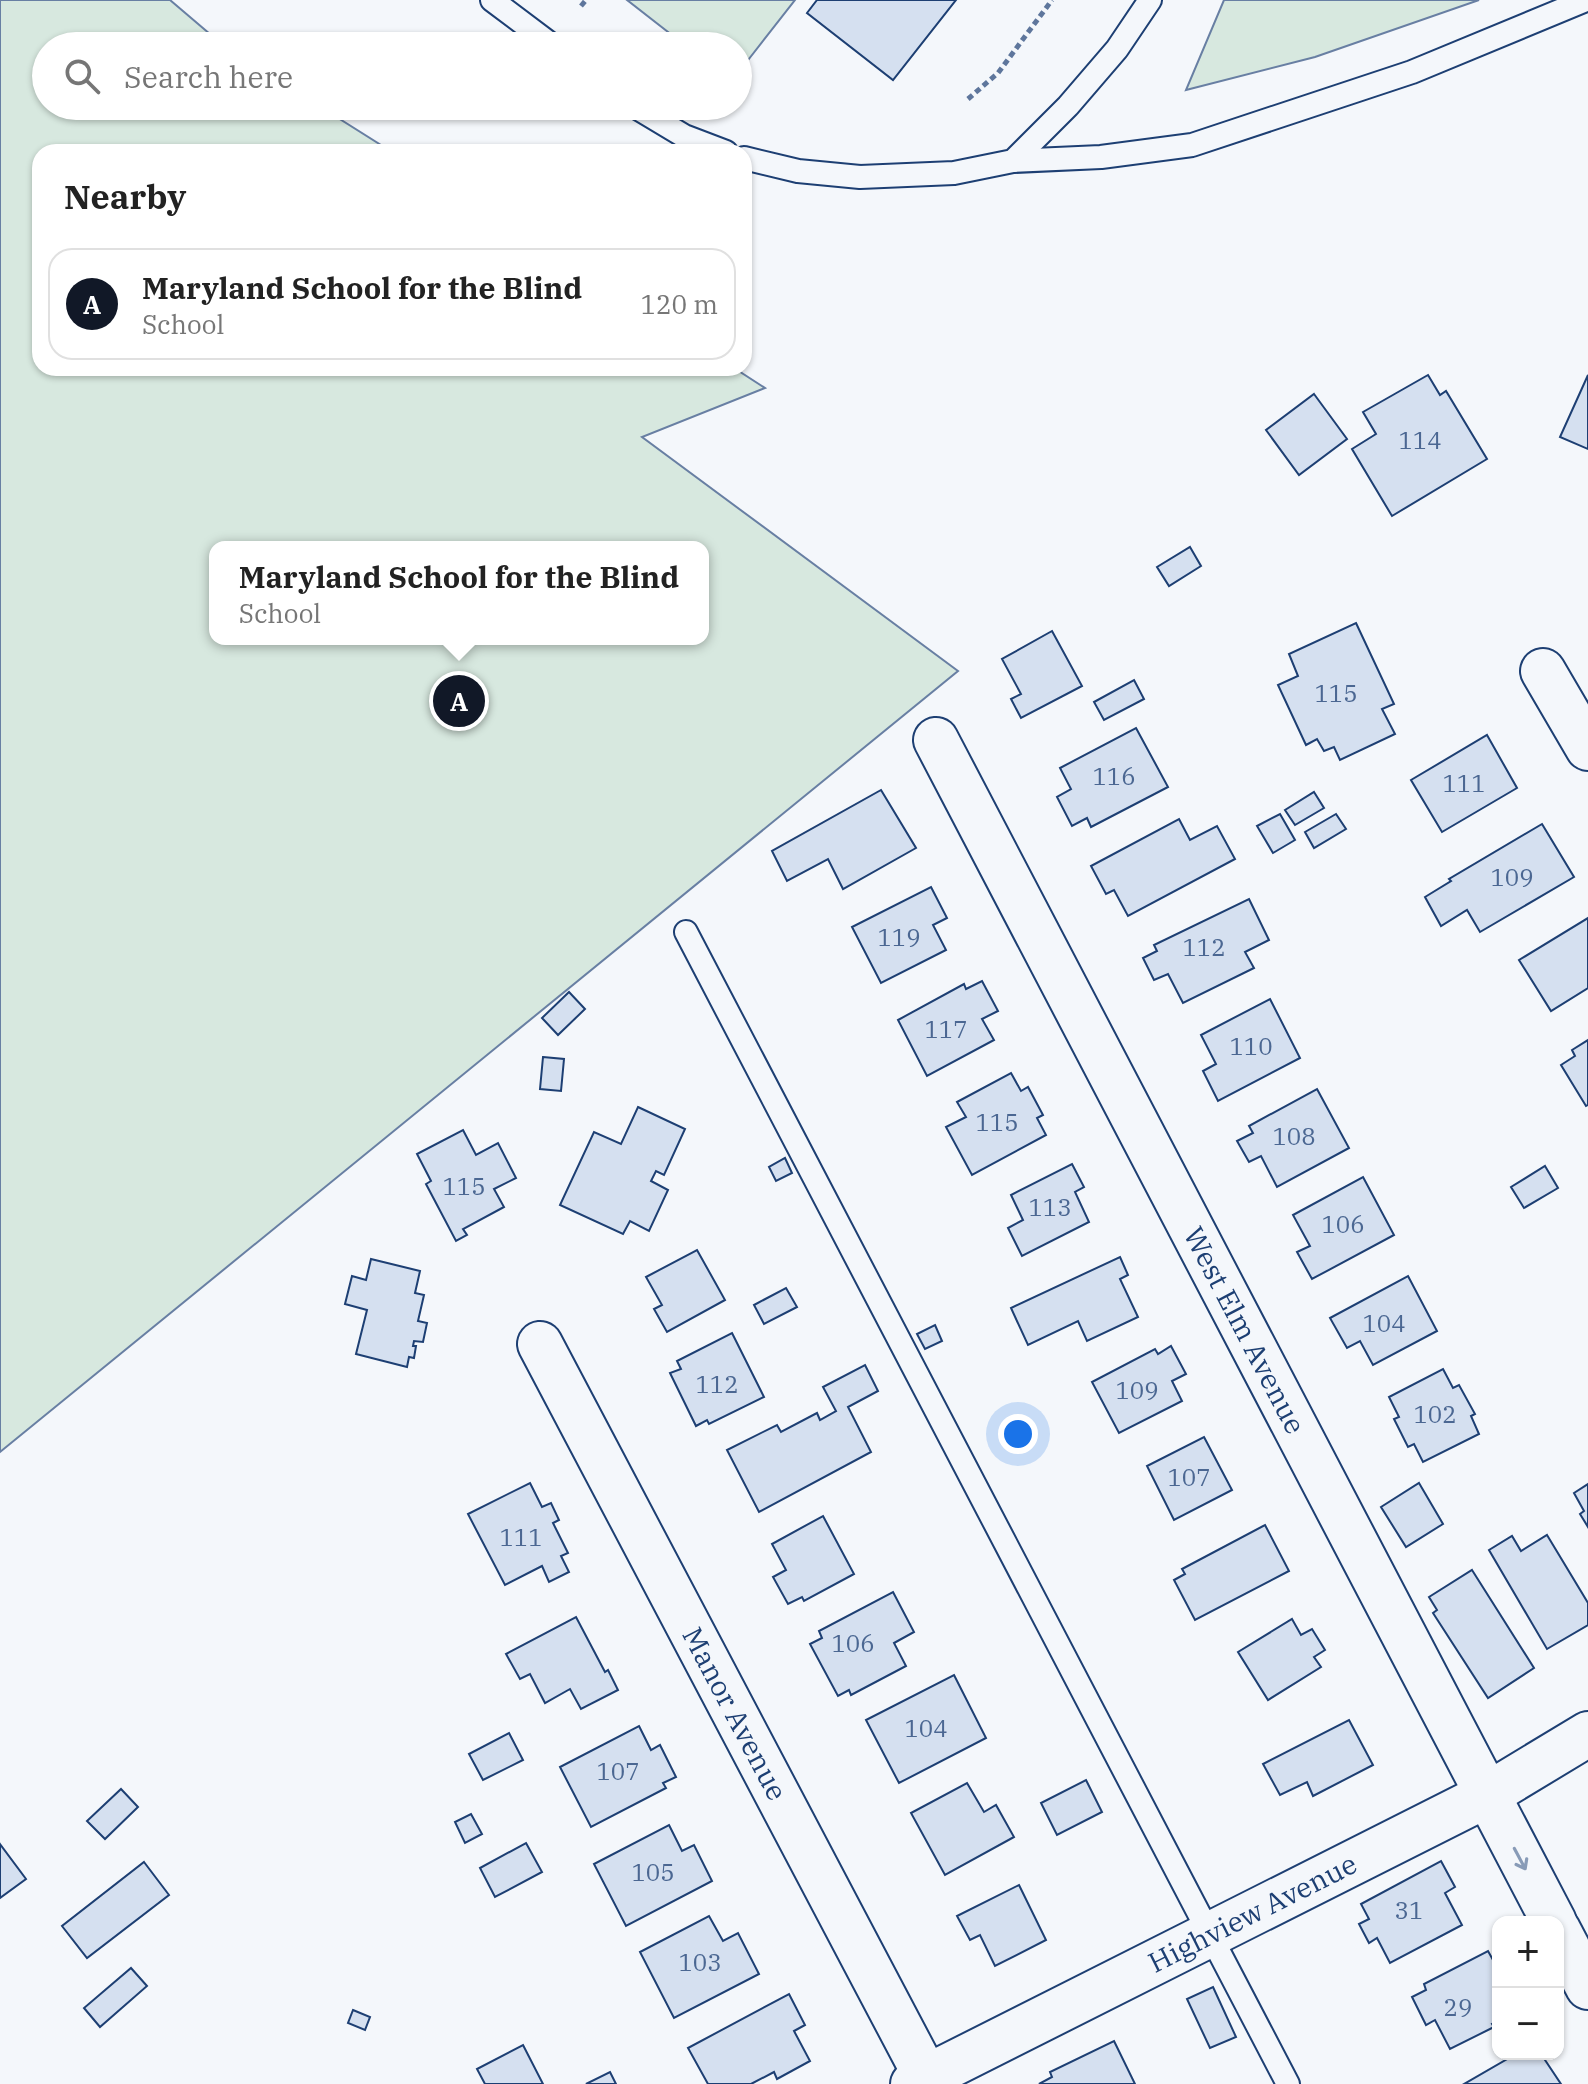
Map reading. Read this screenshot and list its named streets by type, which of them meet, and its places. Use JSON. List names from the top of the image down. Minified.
{"streets":{"street":["West Elm Avenue","Manor Avenue","Highview Avenue"]},"crossings":[["West Elm Avenue","Highview Avenue"],["Manor Avenue","Highview Avenue"]],"house_numbers":["114","115","116","111","109","119","112","117","110","115","108","115","113","106","104","112","109","102","107","111","106","104","107","105","31","103","29"],"page":{"search":"Search here","heading":"Nearby","list":[{"mark":"A","name":"Maryland School for the Blind","note":"School","value":"120 m"}],"popup":["Maryland School for the Blind","School"],"pins":"A","map_buttons":["+","−"]}}
